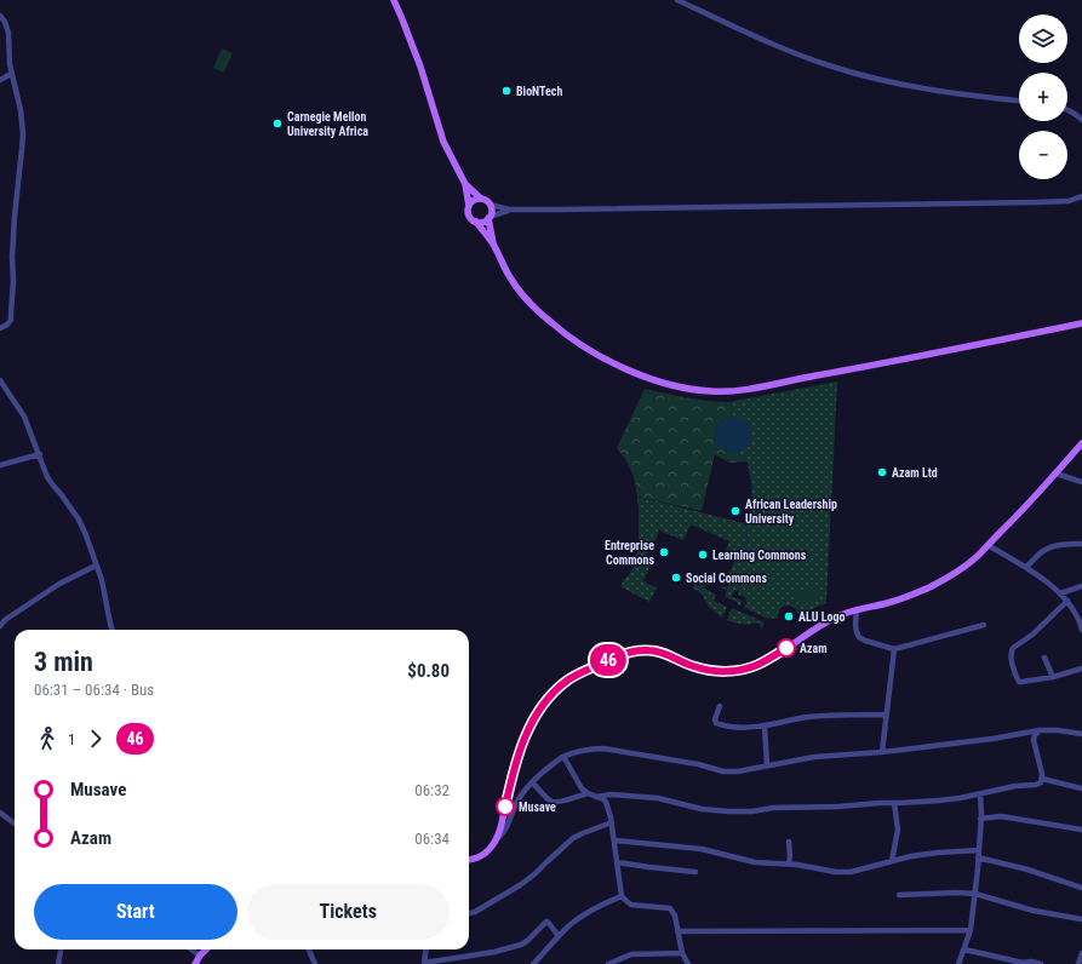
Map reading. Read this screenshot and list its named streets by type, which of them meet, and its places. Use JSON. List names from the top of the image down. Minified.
{"places":["BioNTech","Carnegie Mellon University Africa","Azam Ltd","African Leadership University","Entreprise Commons","Learning Commons","Social Commons","ALU Logo","Azam","Musave"],"lines":["bus line 46"],"page":{"on_map":"46","map_buttons":["+","−"],"heading":["3 min","06:31 – 06:34 · Bus","$0.80"],"legs":["1","46"],"list":[{"name":"Musave","value":"06:32"},{"name":"Azam","value":"06:34"}],"buttons":["Start","Tickets"]}}
